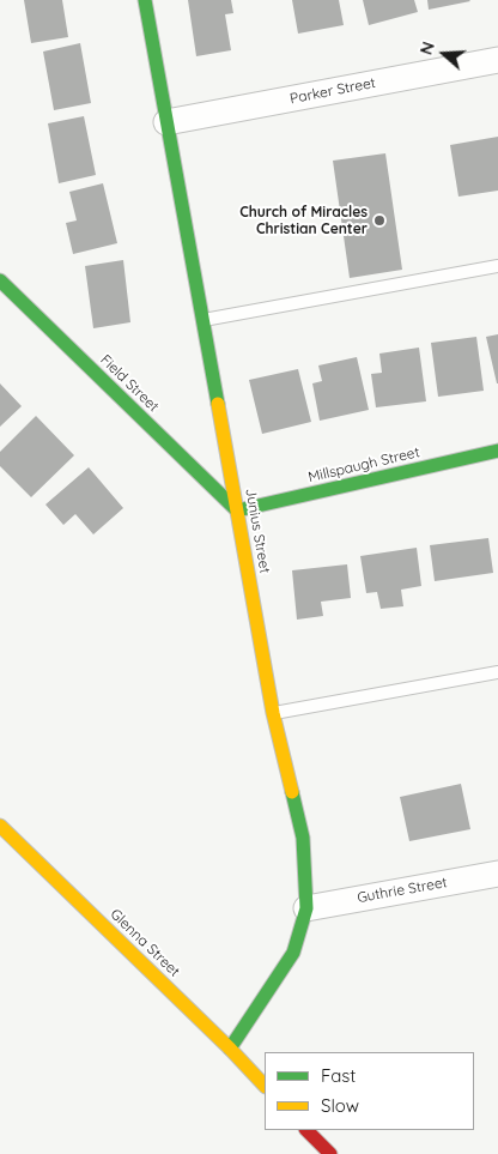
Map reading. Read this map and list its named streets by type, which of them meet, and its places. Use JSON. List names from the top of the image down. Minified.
{"streets":{"street":["Parker Street","Field Street","Millspaugh Street","Junius Street","Guthrie Street","Glenna Street"]},"crossings":[["Parker Street","Junius Street"],["Field Street","Millspaugh Street"],["Field Street","Junius Street"],["Millspaugh Street","Junius Street"],["Junius Street","Guthrie Street"],["Junius Street","Glenna Street"]],"places":["Church of Miracles Christian Center"],"legend":["Fast","Slow"],"north":"left"}
